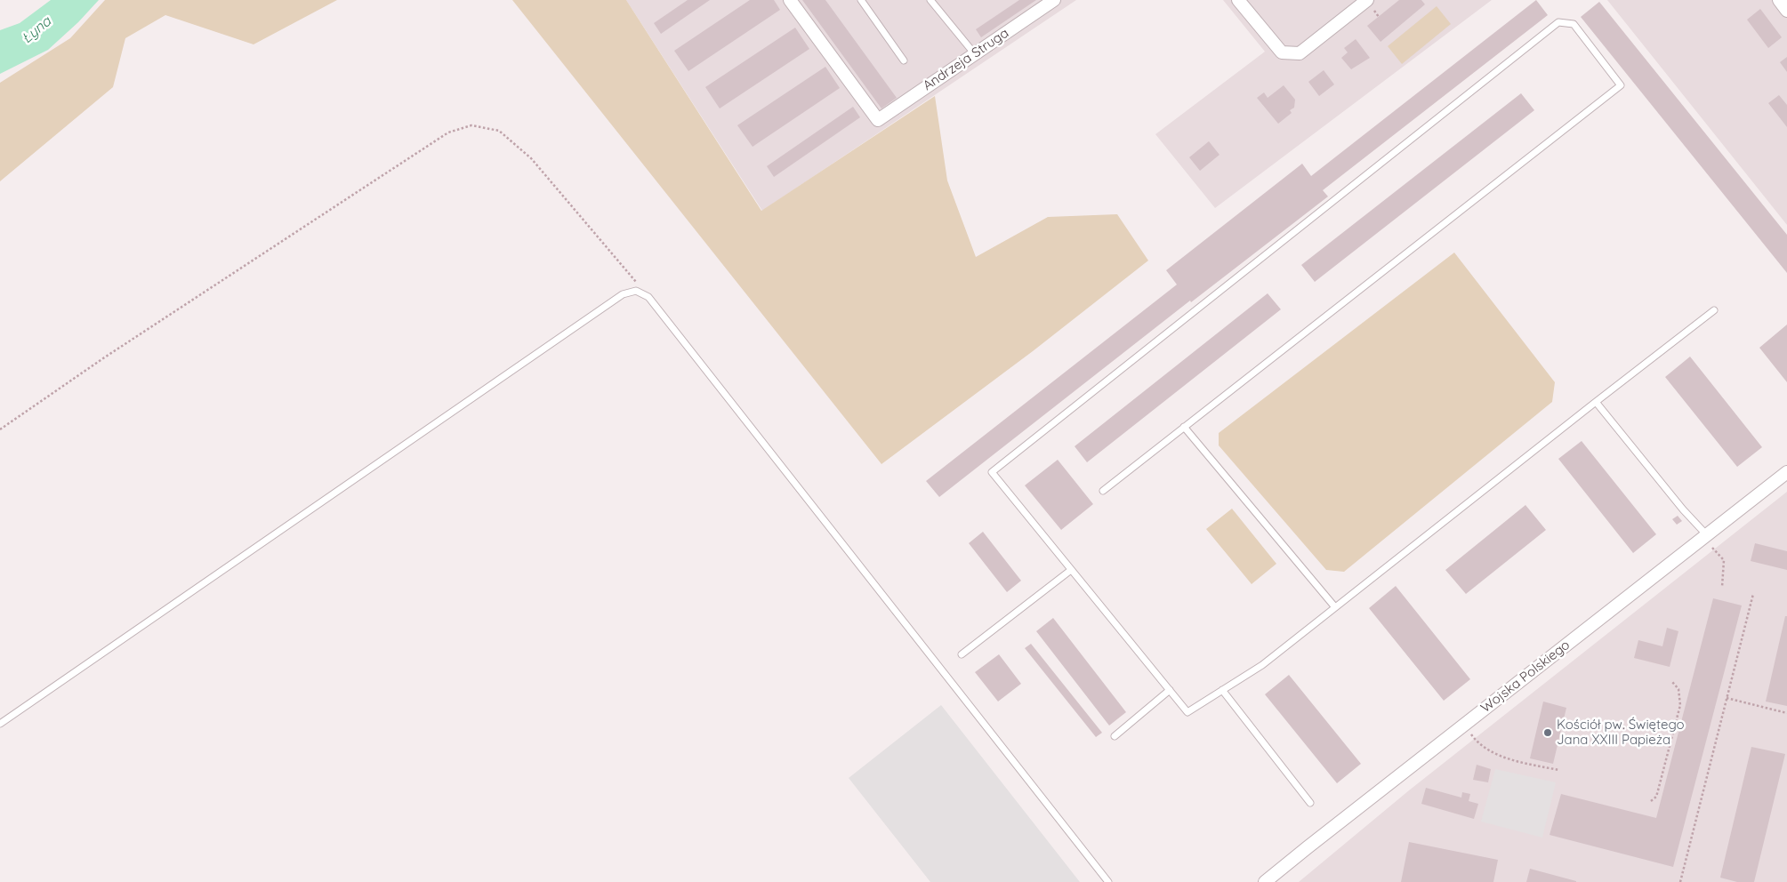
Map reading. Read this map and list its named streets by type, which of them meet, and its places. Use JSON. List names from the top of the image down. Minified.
{"streets":{"street":["Andrzeja Struga","Wojska Polskiego"]},"water":["Łyna"],"places":["Kościół pw. Świętego Jana XXIII Papieża"]}
